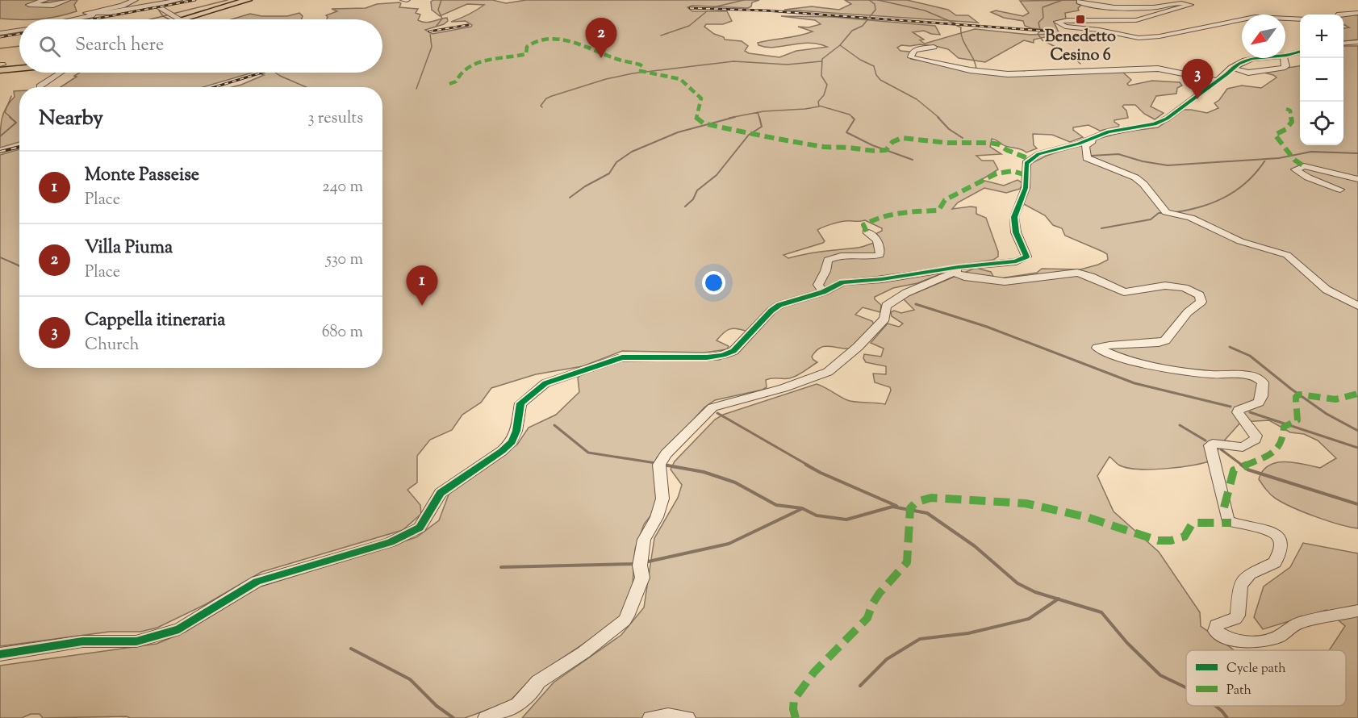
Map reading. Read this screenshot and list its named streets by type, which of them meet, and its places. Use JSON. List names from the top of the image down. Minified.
{"places":{"transit":["Benedetto Cesino 6"]},"legend":["Cycle path","Path"],"north":"bottom left","page":{"map_buttons":["+","−"],"pins":["2","3","1"],"search":"Search here","heading":["Nearby","3 results"],"list":[{"mark":"1","name":"Monte Passeise","note":"Place","value":"240 m"},{"mark":"2","name":"Villa Piuma","note":"Place","value":"530 m"},{"mark":"3","name":"Cappella itineraria","note":"Church","value":"680 m"}]}}
